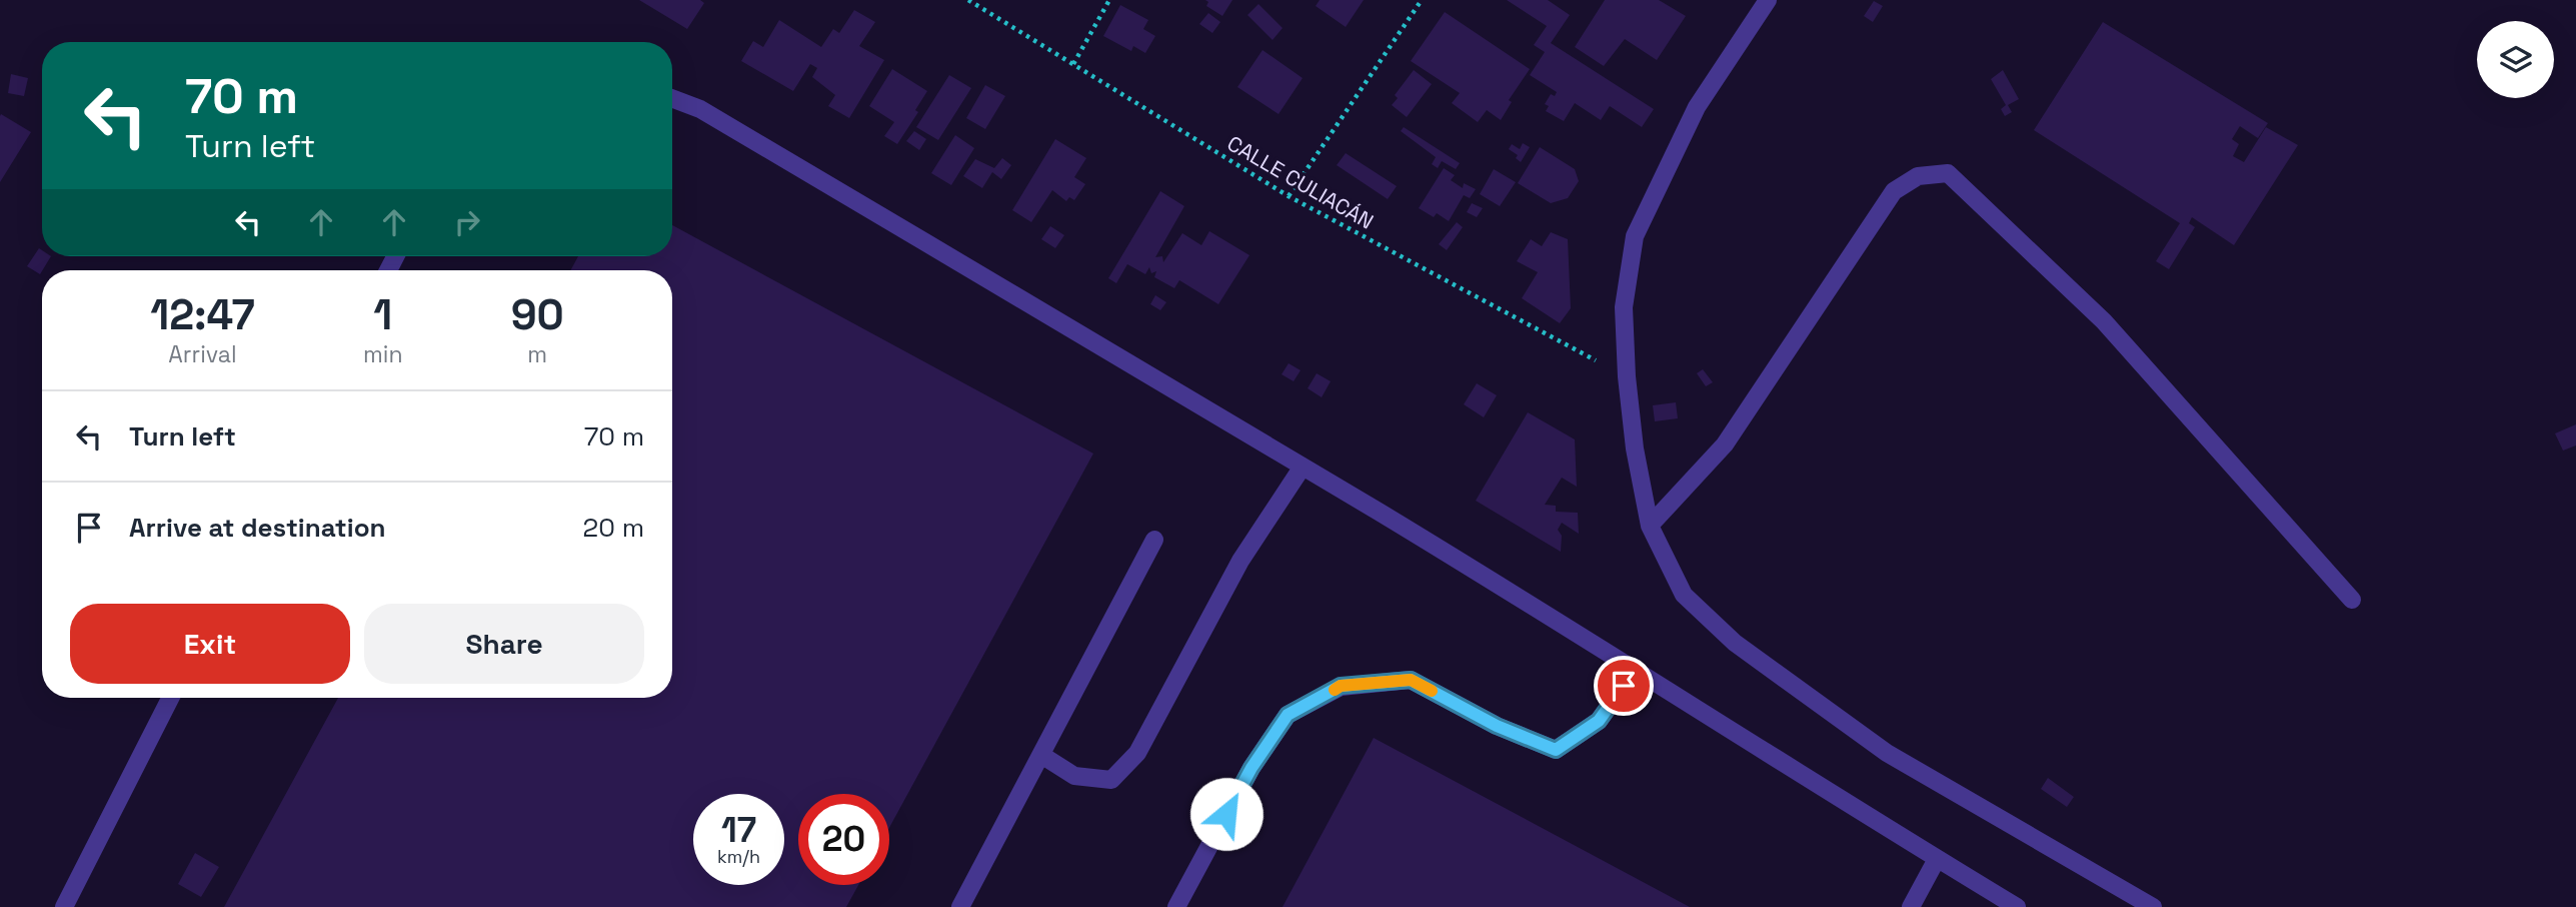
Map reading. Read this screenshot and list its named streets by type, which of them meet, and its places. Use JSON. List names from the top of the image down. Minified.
{"streets":{"path":["CALLE CULIACÁN"]},"page":{"turn":["70 m","Turn left"],"eta":["12:47","Arrival","1","min","90","m"],"list":[{"name":"Turn left","value":"70 m"},{"name":"Arrive at destination","value":"20 m"}],"buttons":["Exit","Share"],"speed":"17 km/h","limit":"20"}}
